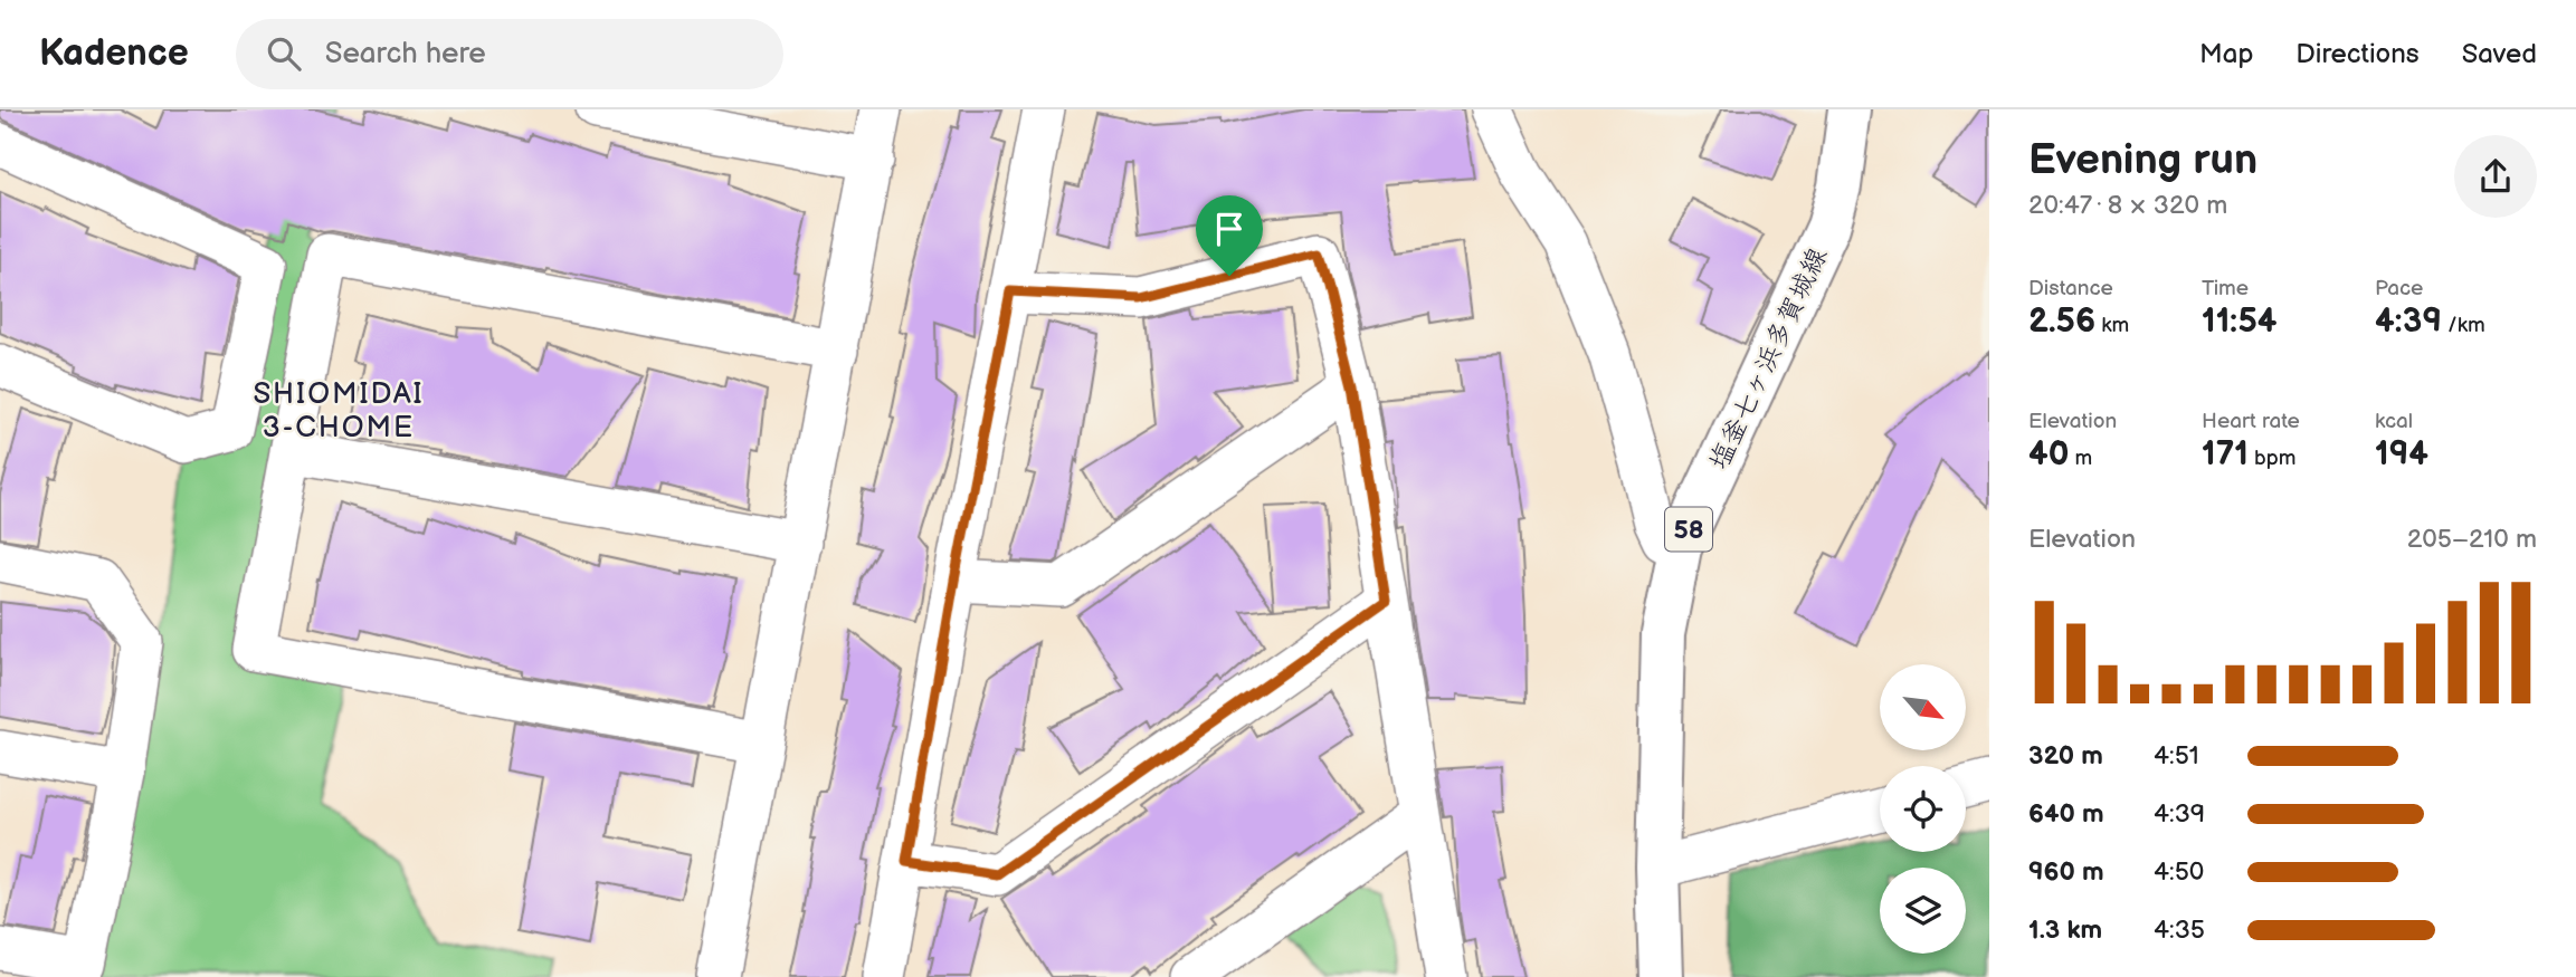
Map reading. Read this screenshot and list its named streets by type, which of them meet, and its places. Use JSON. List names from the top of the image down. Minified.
{"streets":{"main road":["塩釜七ヶ浜多賀城線","58"]},"districts":["SHIOMIDAI 3-CHOME"],"north":"bottom right","page":{"header":"Kadence","search":"Search here","nav":["Map","Directions","Saved"],"heading":["Evening run","20:47 · 8 × 320 m"],"stats":[["Distance","2.56 km"],["Time","11:54"],["Pace","4:39 /km"],["Elevation","40 m"],["Heart rate","171 bpm"],["kcal","194"]],"chart":["Elevation","205–210 m"],"list":[{"name":"320 m","note":"4:51"},{"name":"640 m","note":"4:39"},{"name":"960 m","note":"4:50"},{"name":"1.3 km","note":"4:35"}]}}
